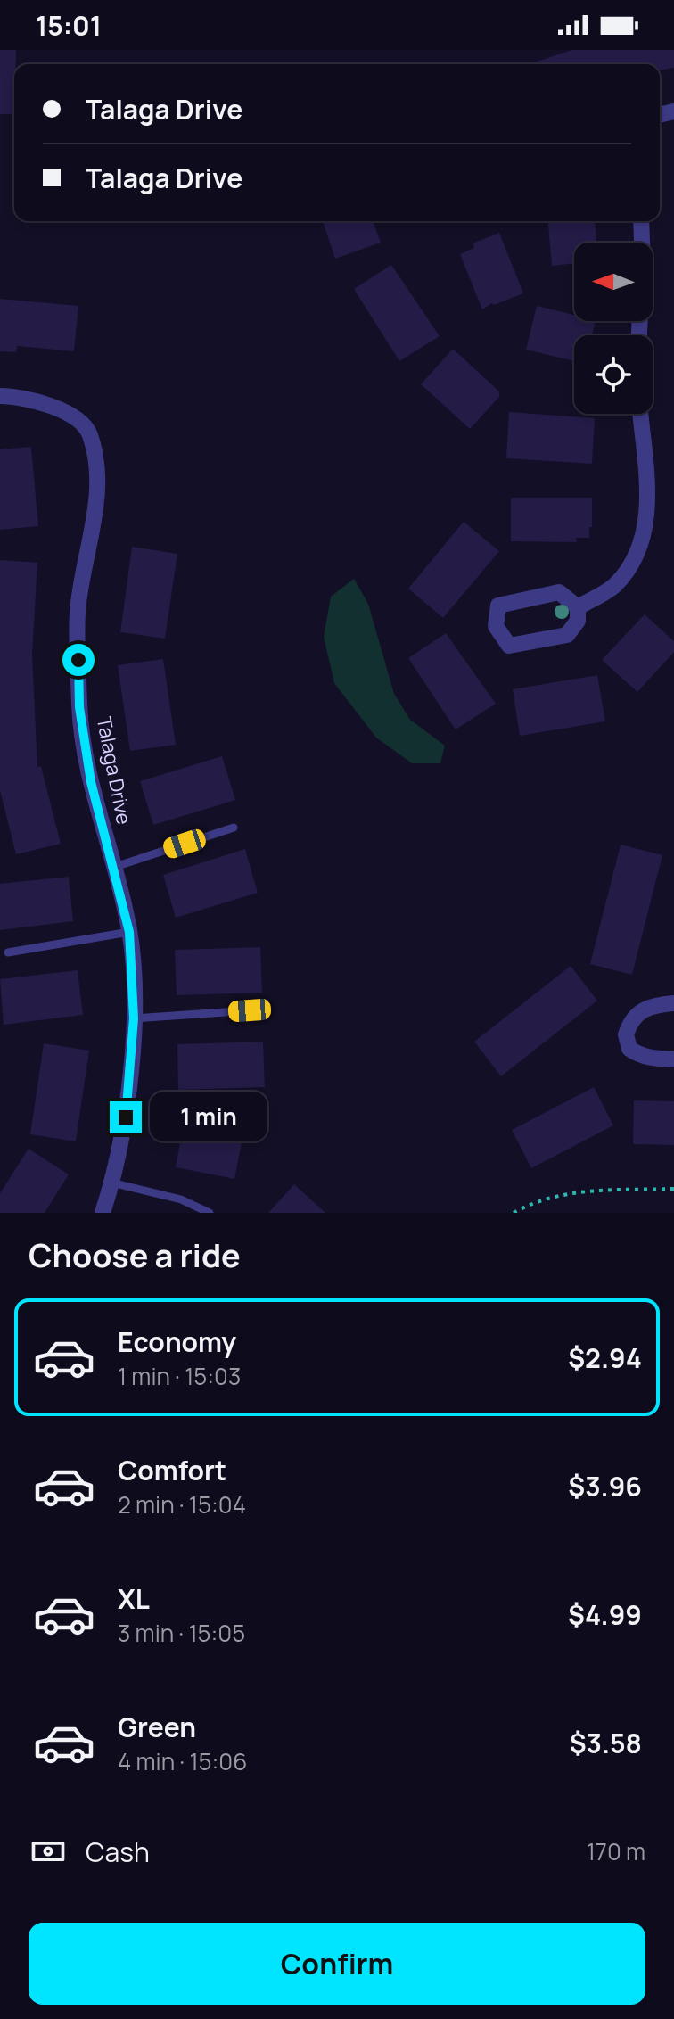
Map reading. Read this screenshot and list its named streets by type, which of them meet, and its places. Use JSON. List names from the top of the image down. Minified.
{"streets":{"street":["Talaga Drive"]},"north":"left","page":{"status":"15:01","banner":["Talaga Drive","Talaga Drive"],"bubble":"1 min","heading":"Choose a ride","list":[{"name":"Economy","note":"1 min · 15:03","value":"$2.94"},{"name":"Comfort","note":"2 min · 15:04","value":"$3.96"},{"name":"XL","note":"3 min · 15:05","value":"$4.99"},{"name":"Green","note":"4 min · 15:06","value":"$3.58"}],"pay":["Cash","170 m"],"buttons":"Confirm"}}
